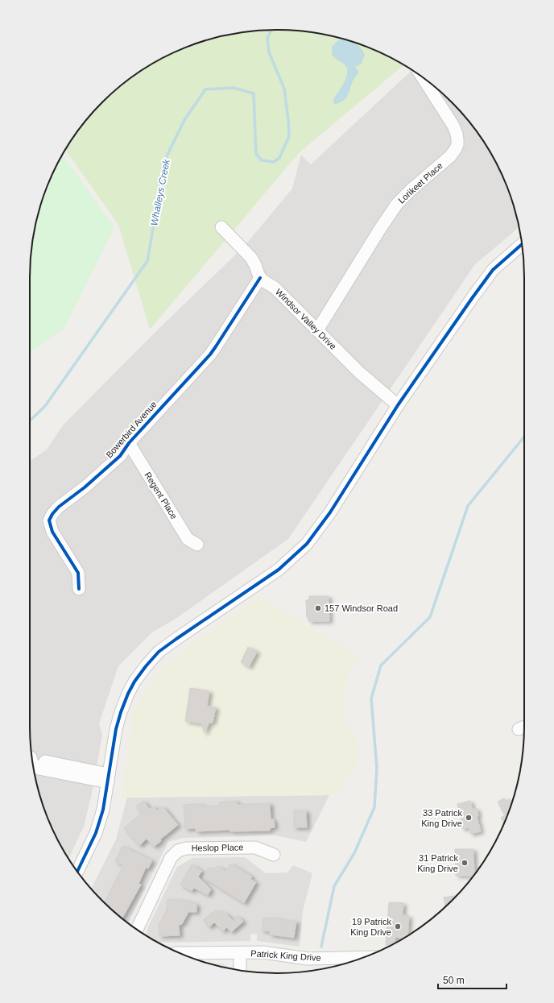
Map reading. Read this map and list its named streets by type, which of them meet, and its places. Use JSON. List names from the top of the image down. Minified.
{"streets":{"street":["Lorikeet Place","Windsor Valley Drive","Bowerbird Avenue","Regent Place","Heslop Place","Patrick King Drive"]},"crossings":[["Lorikeet Place","Windsor Valley Drive"],["Windsor Valley Drive","Bowerbird Avenue"],["Bowerbird Avenue","Regent Place"]],"water":["Whalleys Creek"],"places":["157 Windsor Road","33 Patrick King Drive","31 Patrick King Drive","19 Patrick King Drive"],"scale_bar":"50 m"}
